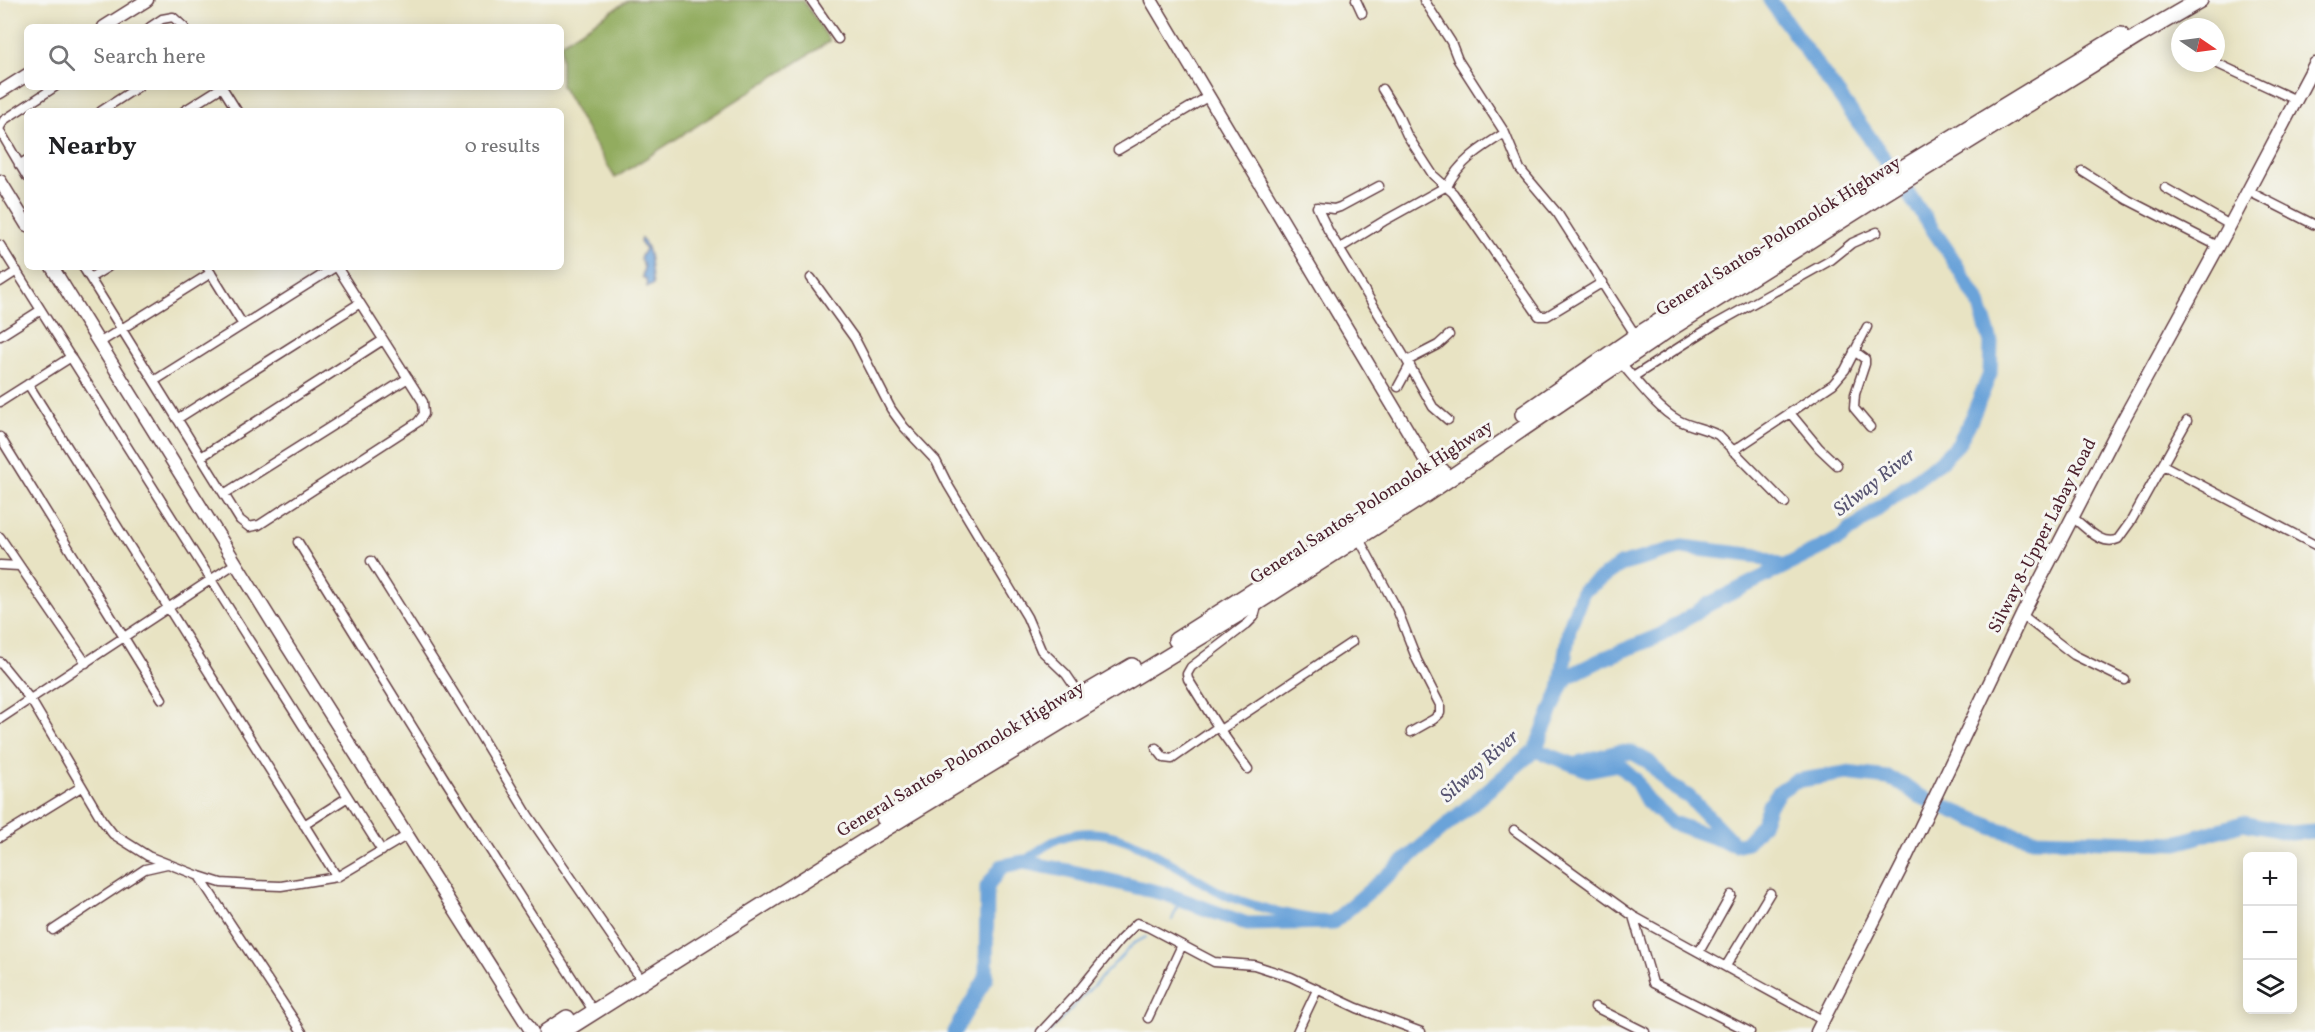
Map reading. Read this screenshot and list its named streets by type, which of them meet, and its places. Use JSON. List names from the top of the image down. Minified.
{"streets":{"highway":["General Santos-Polomolok Highway"],"street":["Silway 8-Upper Labay Road"]},"water":["Silway River"],"north":"right","page":{"search":"Search here","heading":["Nearby","0 results"],"map_buttons":["+","−"]}}
